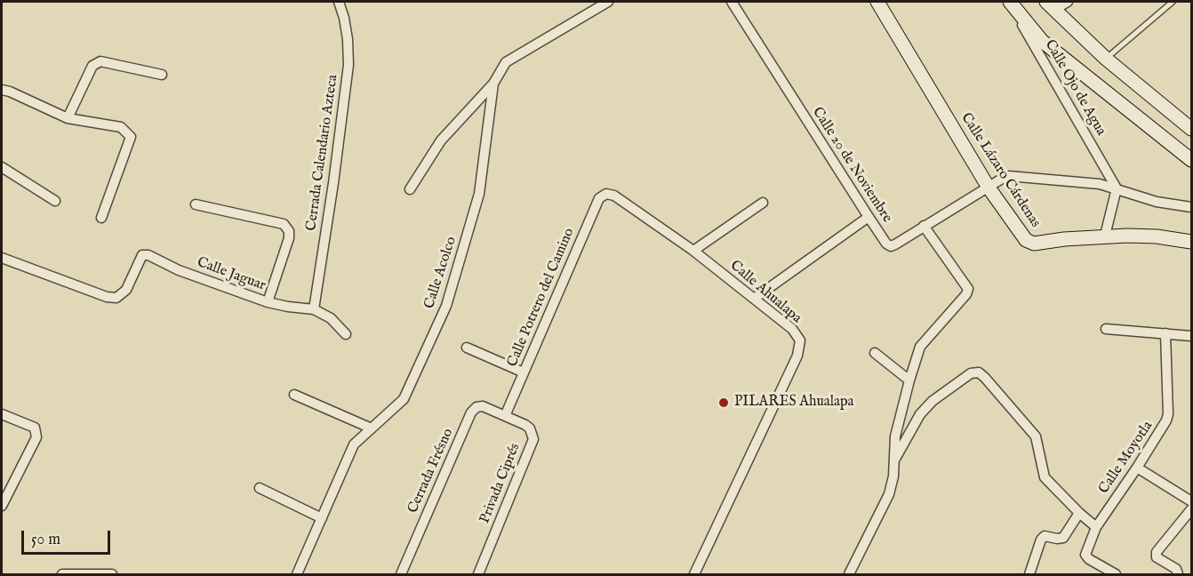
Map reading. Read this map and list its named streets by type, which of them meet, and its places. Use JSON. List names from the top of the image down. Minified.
{"streets":{"street":["Calle Ojo de Agua","Cerrada Calendario Azteca","Calle 20 de Noviembre","Calle Lázaro Cárdenas","Calle Acolco","Calle Jaguar","Calle Ahualapa","Calle Potrero del Camino","Calle Moyotla","Cerrada Frésno","Privada Ciprés"]},"crossings":[["Cerrada Calendario Azteca","Calle Jaguar"],["Calle 20 de Noviembre","Calle Lázaro Cárdenas"],["Calle Ahualapa","Calle Potrero del Camino"],["Calle Potrero del Camino","Cerrada Frésno"],["Calle Potrero del Camino","Privada Ciprés"],["Cerrada Frésno","Privada Ciprés"]],"places":["PILARES Ahualapa"],"scale_bar":"50 m"}
